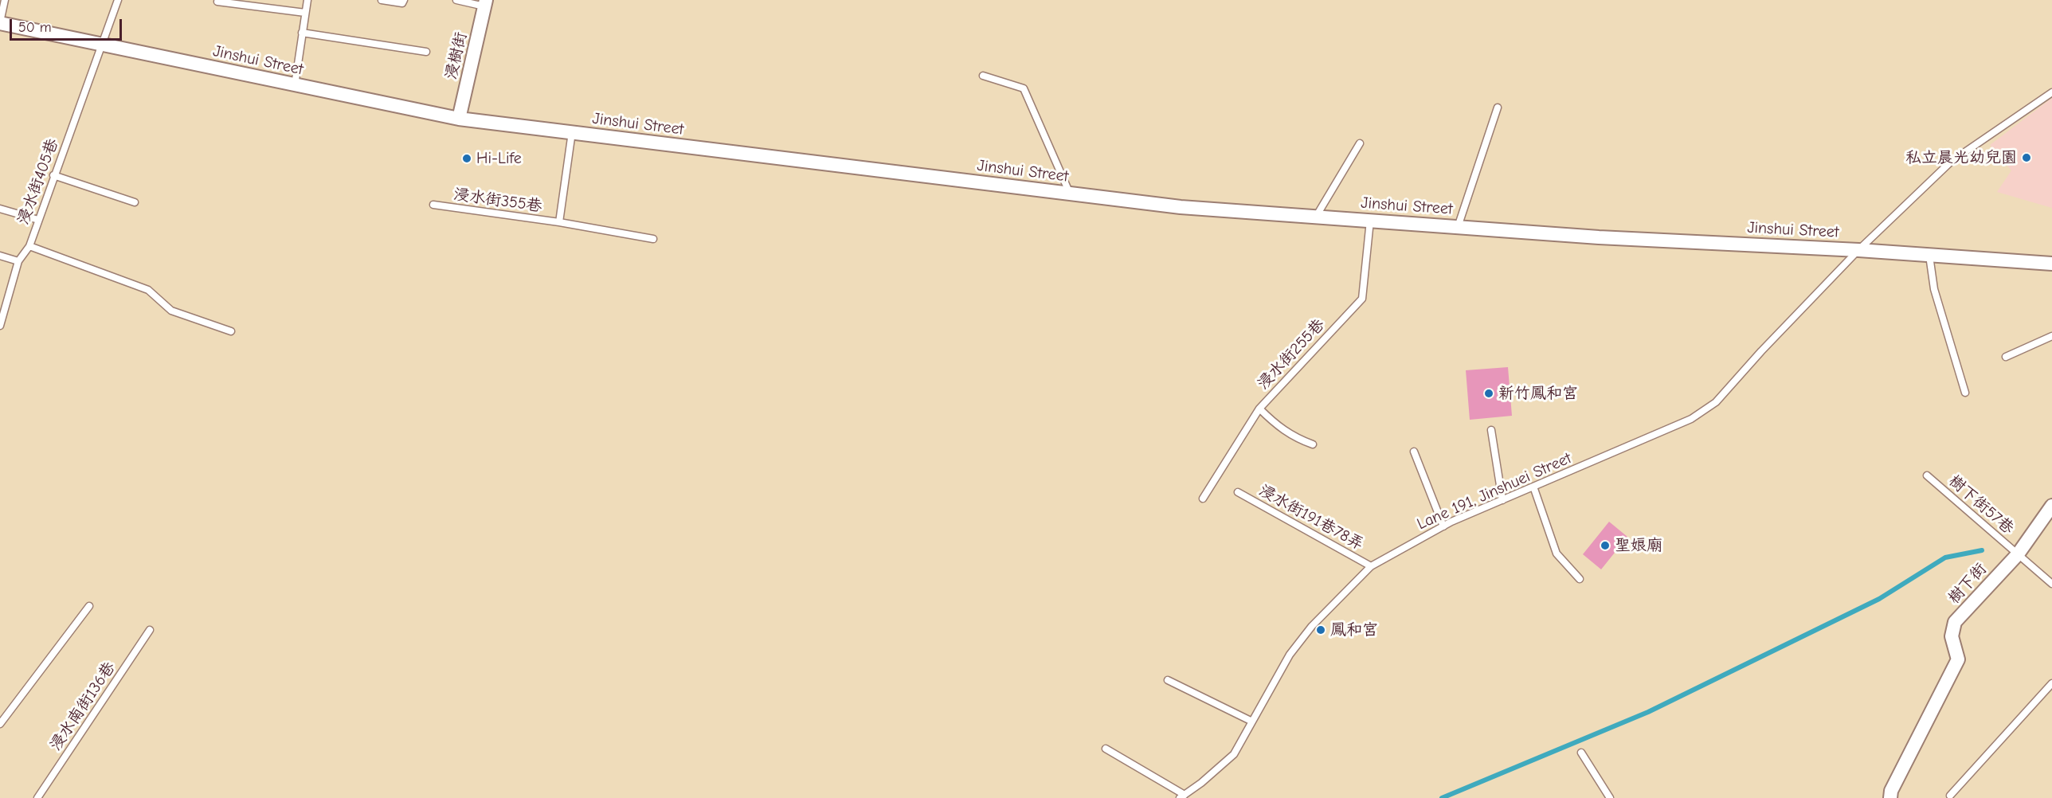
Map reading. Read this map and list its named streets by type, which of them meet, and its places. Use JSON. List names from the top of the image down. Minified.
{"streets":{"street":["浸樹街","Jinshui Street","樹下街"],"lane":["浸水街405巷","浸水街355巷","浸水街255巷","Lane 191, Jinshuei Street","樹下街57巷","浸水街191巷78弄","浸水南街136巷"]},"crossings":[["浸樹街","Jinshui Street"],["Jinshui Street","浸水街405巷"],["Jinshui Street","浸水街355巷"],["Jinshui Street","浸水街255巷"],["Jinshui Street","Lane 191, Jinshuei Street"],["Lane 191, Jinshuei Street","浸水街191巷78弄"],["樹下街57巷","樹下街"]],"places":["私立晨光幼兒園","Hi-Life","新竹鳳和宮","聖娘廟","鳳和宮"],"scale_bar":"50 m"}
